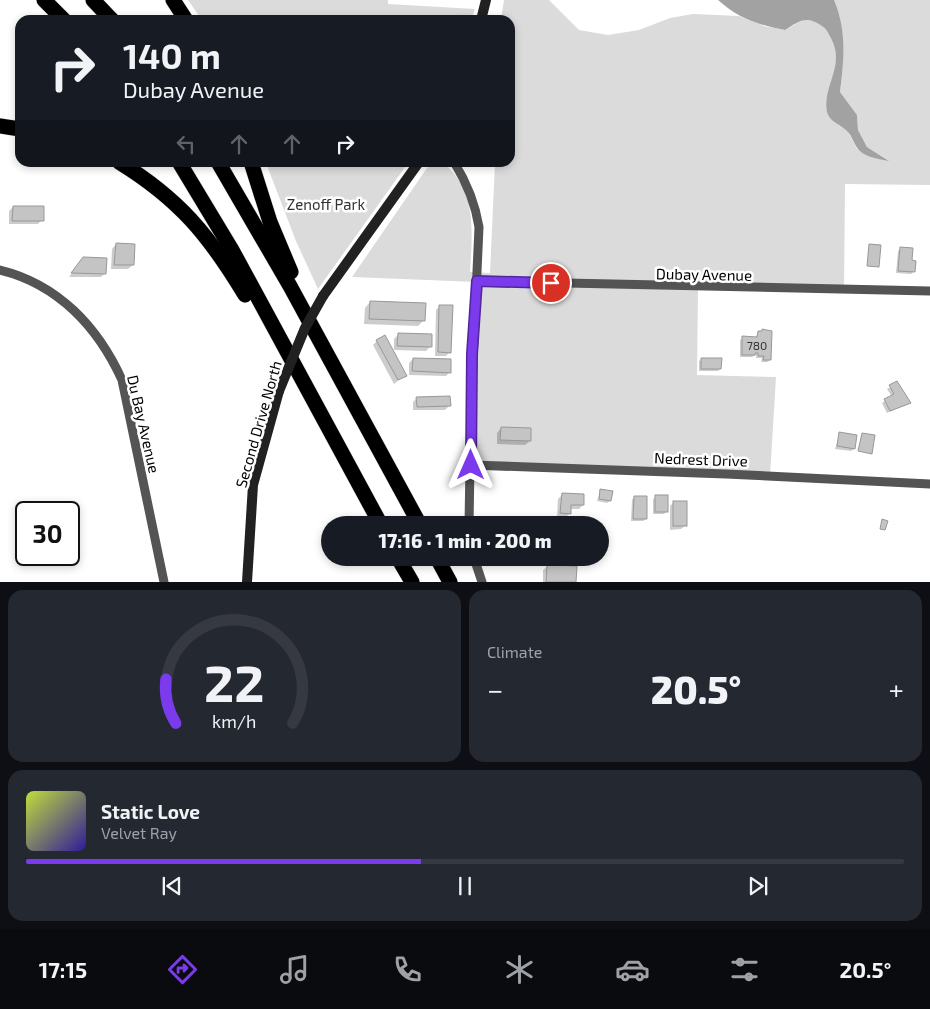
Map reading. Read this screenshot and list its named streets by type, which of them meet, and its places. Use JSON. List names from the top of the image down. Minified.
{"streets":{"street":["Dubay Avenue","Du Bay Avenue","Second Drive North","Nedrest Drive"]},"parks":["Zenoff Park"],"house_numbers":["780"],"page":{"turn":["140 m","Dubay Avenue"],"limit":"30","trip":"17:16 · 1 min · 200 m","tile":"Climate","heat":["−","20.5°","+"],"song":["Static Love","Velvet Ray"],"tabs":["17:15","20.5°"],"gauge":["22","km/h"]}}
